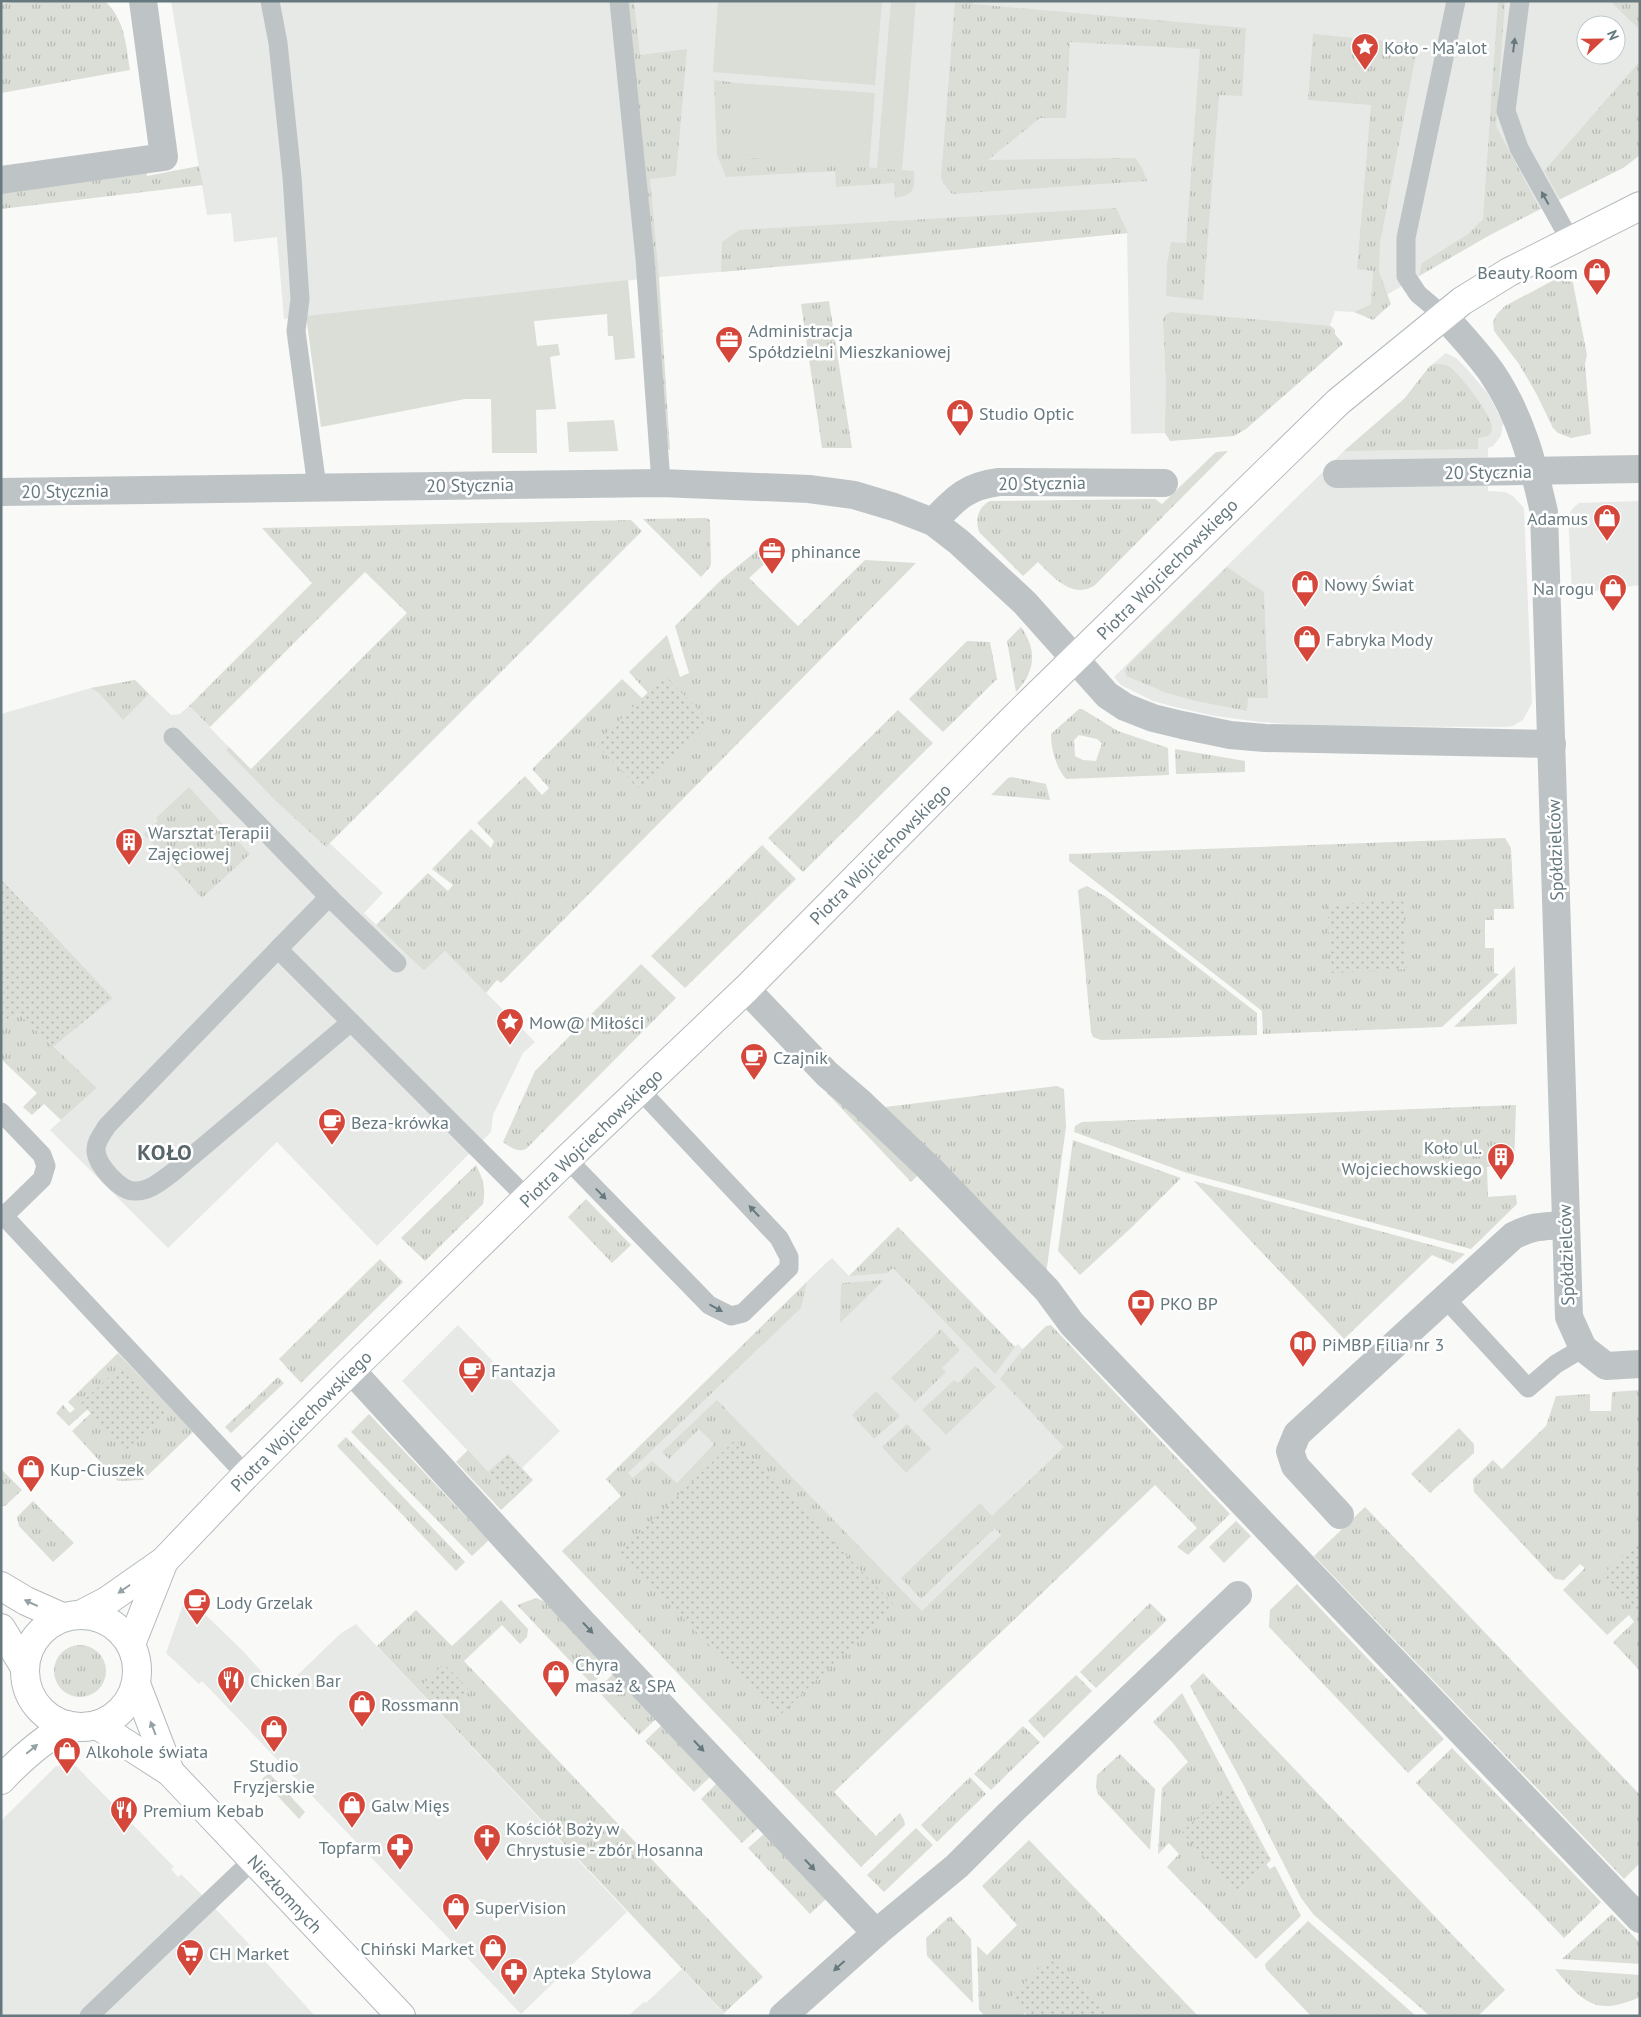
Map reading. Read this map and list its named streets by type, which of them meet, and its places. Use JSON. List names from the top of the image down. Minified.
{"streets":{"street":["20 Stycznia","Piotra Wojciechowskiego","Spółdzielców","Niezłomnych"]},"crossings":[["20 Stycznia","Piotra Wojciechowskiego"],["20 Stycznia","Spółdzielców"],["Piotra Wojciechowskiego","Spółdzielców"],["Piotra Wojciechowskiego","Niezłomnych"]],"districts":["KOŁO"],"places":{"place":["Koło - Ma’alot","Mow@ Miłości"],"shop":["Beauty Room","Studio Optic","Adamus","Nowy Świat","Na rogu","Fabryka Mody","Kup-Ciuszek","Chyra masaż & SPA","Rossmann","Studio Fryzjerskie","Alkohole świata","Galw Mięs","SuperVision","Chiński Market"],"office":["Administracja Spółdzielni Mieszkaniowej","phinance"],"building":["Warsztat Terapii Zajęciowej","Koło ul. Wojciechowskiego"],"cafe":["Czajnik","Beza-krówka","Fantazja","Lody Grzelak"],"bank":["PKO BP"],"library":["PiMBP Filia nr 3"],"restaurant":["Chicken Bar","Premium Kebab"],"church":["Kościół Boży w Chrystusie - zbór Hosanna"],"pharmacy":["Topfarm","Apteka Stylowa"],"supermarket":["CH Market"]},"north":"right"}
